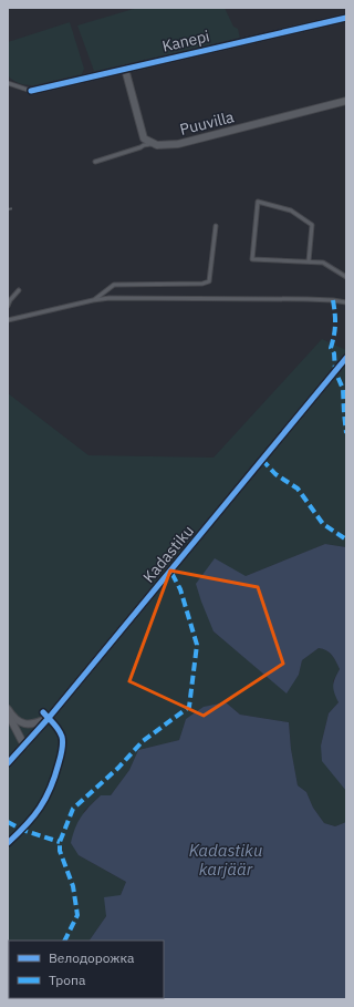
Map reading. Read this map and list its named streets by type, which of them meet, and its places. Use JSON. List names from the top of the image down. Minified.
{"streets":{"street":["Kanepi","Puuvilla","Kadastiku"]},"water":["Kadastiku karjäär"],"legend":["Велодорожка","Тропа"]}
